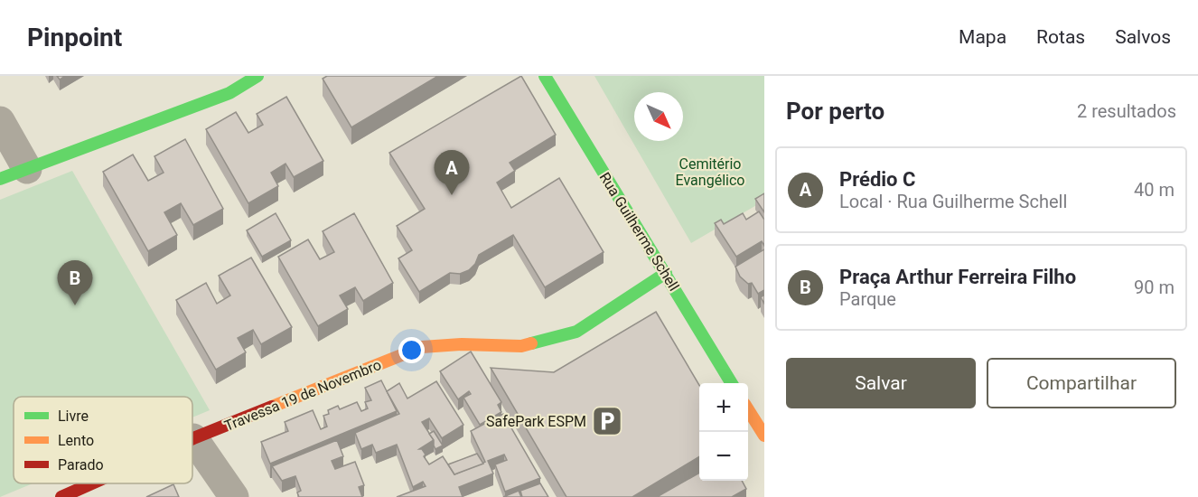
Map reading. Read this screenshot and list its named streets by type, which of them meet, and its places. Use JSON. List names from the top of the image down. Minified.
{"streets":{"street":["Rua Guilherme Schell","Travessa 19 de Novembro"]},"crossings":[["Rua Guilherme Schell","Travessa 19 de Novembro"]],"parks":["Cemitério Evangélico"],"places":{"parking":["SafePark ESPM"]},"legend":["Livre","Lento","Parado"],"north":"bottom right","page":{"header":"Pinpoint","nav":["Mapa","Rotas","Salvos"],"heading":["Por perto","2 resultados"],"list":[{"mark":"A","name":"Prédio C","note":"Local · Rua Guilherme Schell","value":"40 m"},{"mark":"B","name":"Praça Arthur Ferreira Filho","note":"Parque","value":"90 m"}],"pins":["A","B"],"buttons":["Salvar","Compartilhar"],"map_buttons":["+","−"]}}
